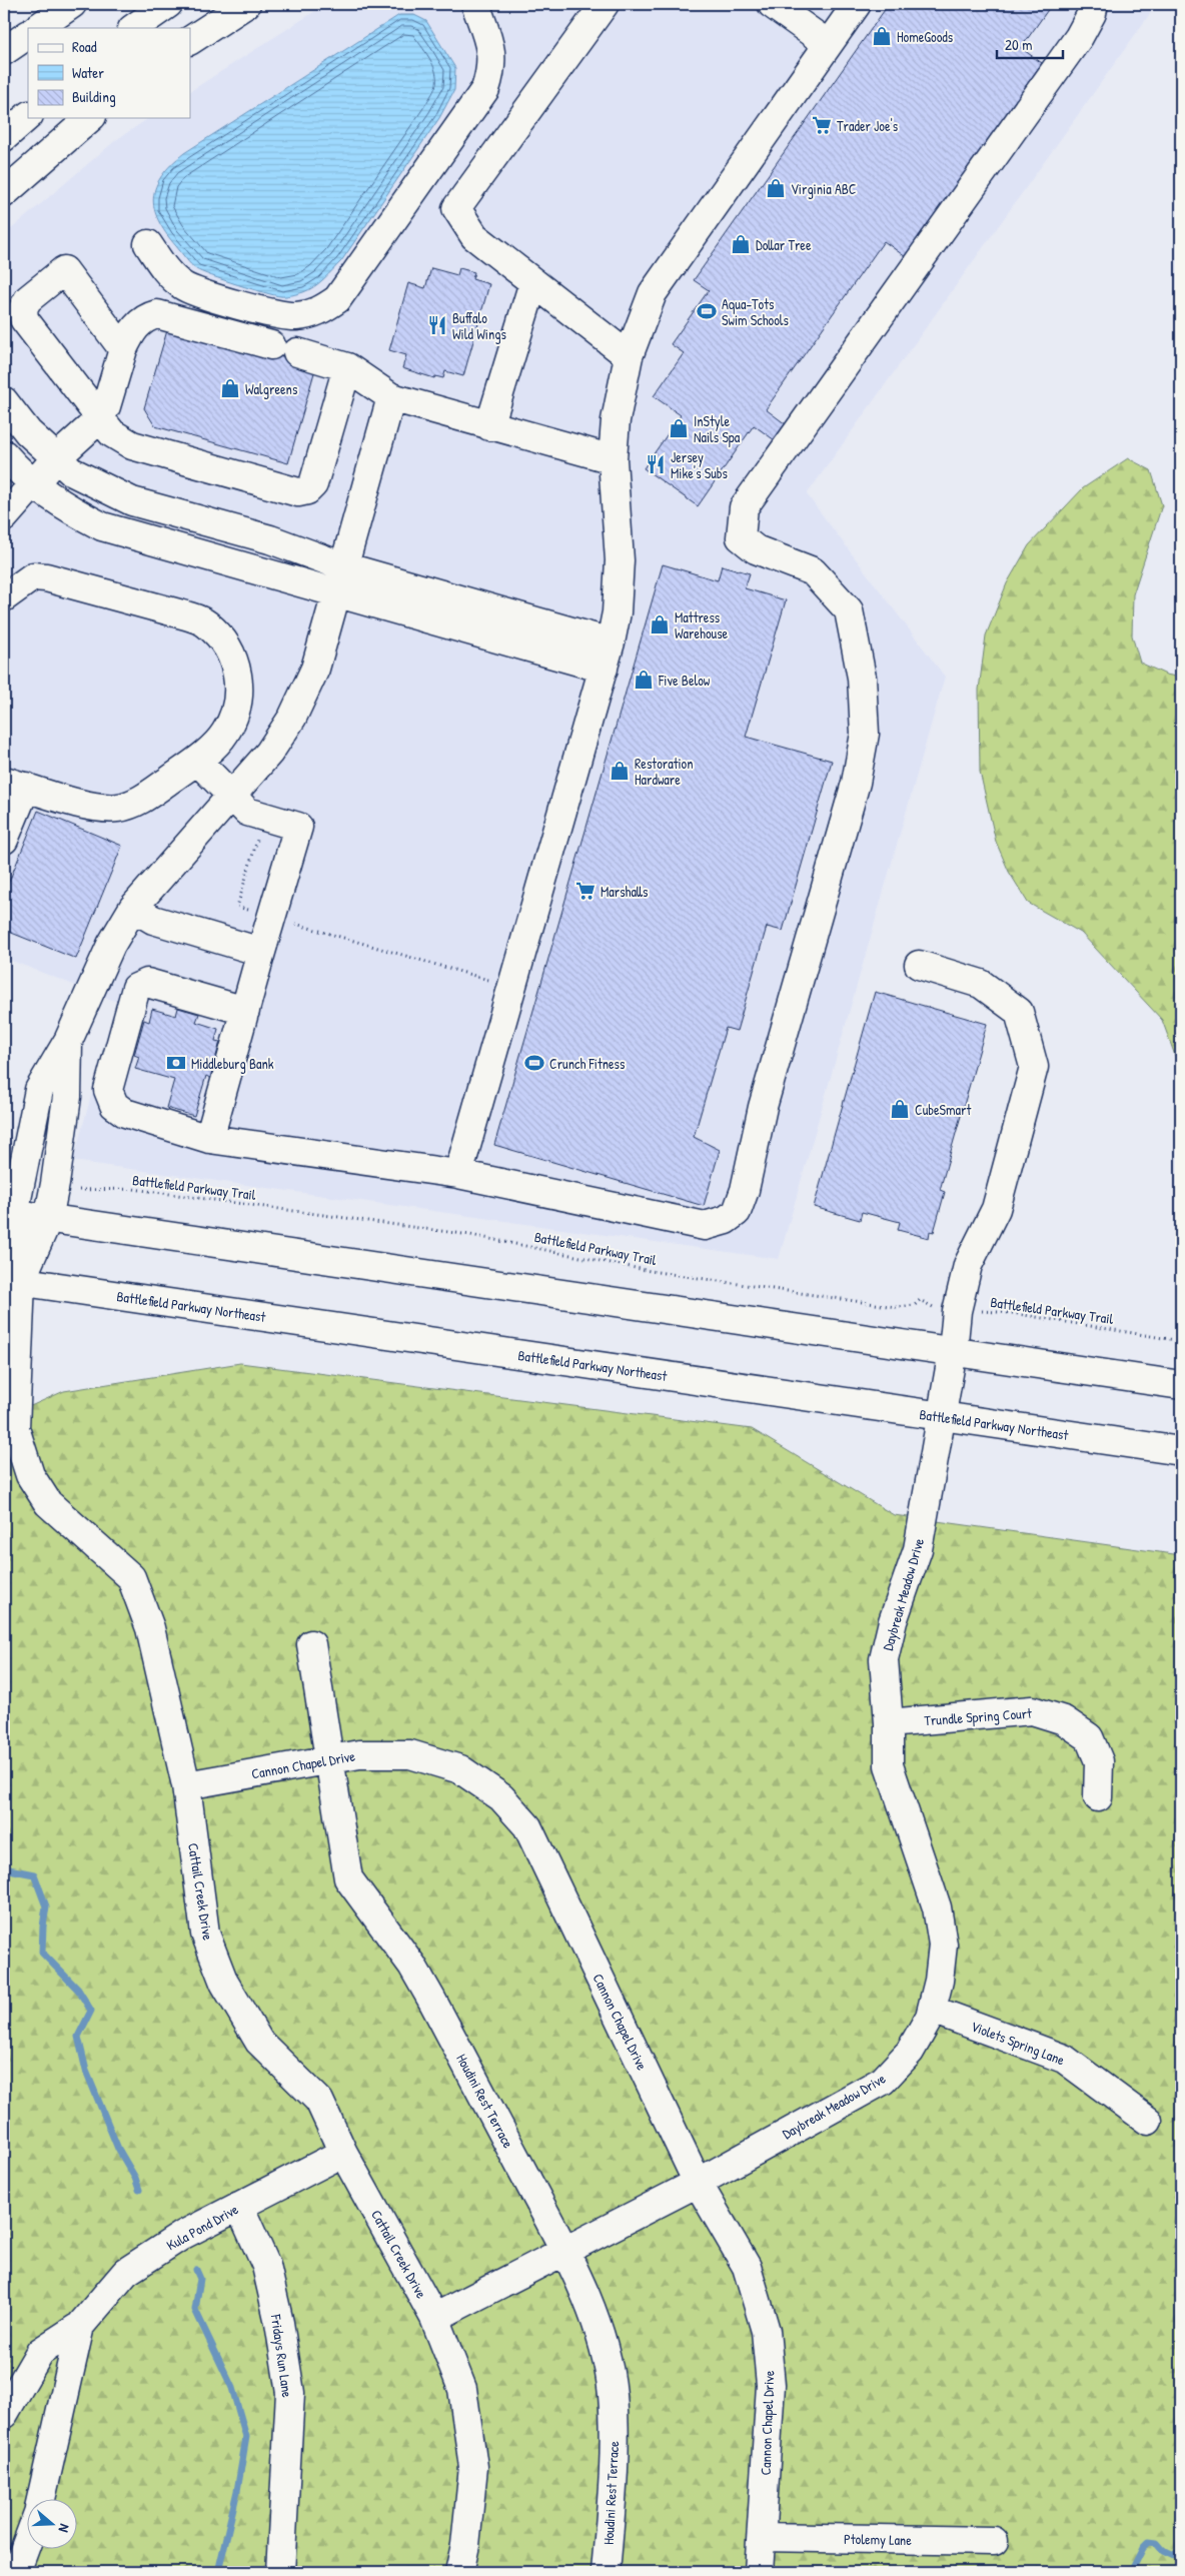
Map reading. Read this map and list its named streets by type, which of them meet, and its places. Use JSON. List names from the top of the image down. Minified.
{"streets":{"street":["Battlefield Parkway Northeast","Daybreak Meadow Drive","Trundle Spring Court","Cannon Chapel Drive","Cattail Creek Drive","Violets Spring Lane","Houdini Rest Terrace","Kula Pond Drive","Fridays Run Lane","Ptolemy Lane"],"path":["Battlefield Parkway Trail"]},"crossings":[["Battlefield Parkway Trail","Daybreak Meadow Drive"],["Battlefield Parkway Northeast","Daybreak Meadow Drive"],["Battlefield Parkway Northeast","Cattail Creek Drive"],["Daybreak Meadow Drive","Trundle Spring Court"],["Daybreak Meadow Drive","Cannon Chapel Drive"],["Daybreak Meadow Drive","Cattail Creek Drive"],["Daybreak Meadow Drive","Violets Spring Lane"],["Daybreak Meadow Drive","Houdini Rest Terrace"],["Cannon Chapel Drive","Cattail Creek Drive"],["Cannon Chapel Drive","Houdini Rest Terrace"],["Cannon Chapel Drive","Ptolemy Lane"],["Cattail Creek Drive","Kula Pond Drive"],["Kula Pond Drive","Fridays Run Lane"]],"places":{"shop":["HomeGoods","Virginia ABC","Dollar Tree","Walgreens","InStyle Nails Spa","Mattress Warehouse","Five Below","Restoration Hardware","CubeSmart"],"supermarket":["Trader Joe's","Marshalls"],"sports":["Aqua-Tots Swim Schools","Crunch Fitness"],"restaurant":["Buffalo Wild Wings","Jersey Mike's Subs"],"bank":["Middleburg Bank"]},"legend":["Road","Water","Building"],"scale_bar":"20 m","north":"right"}
